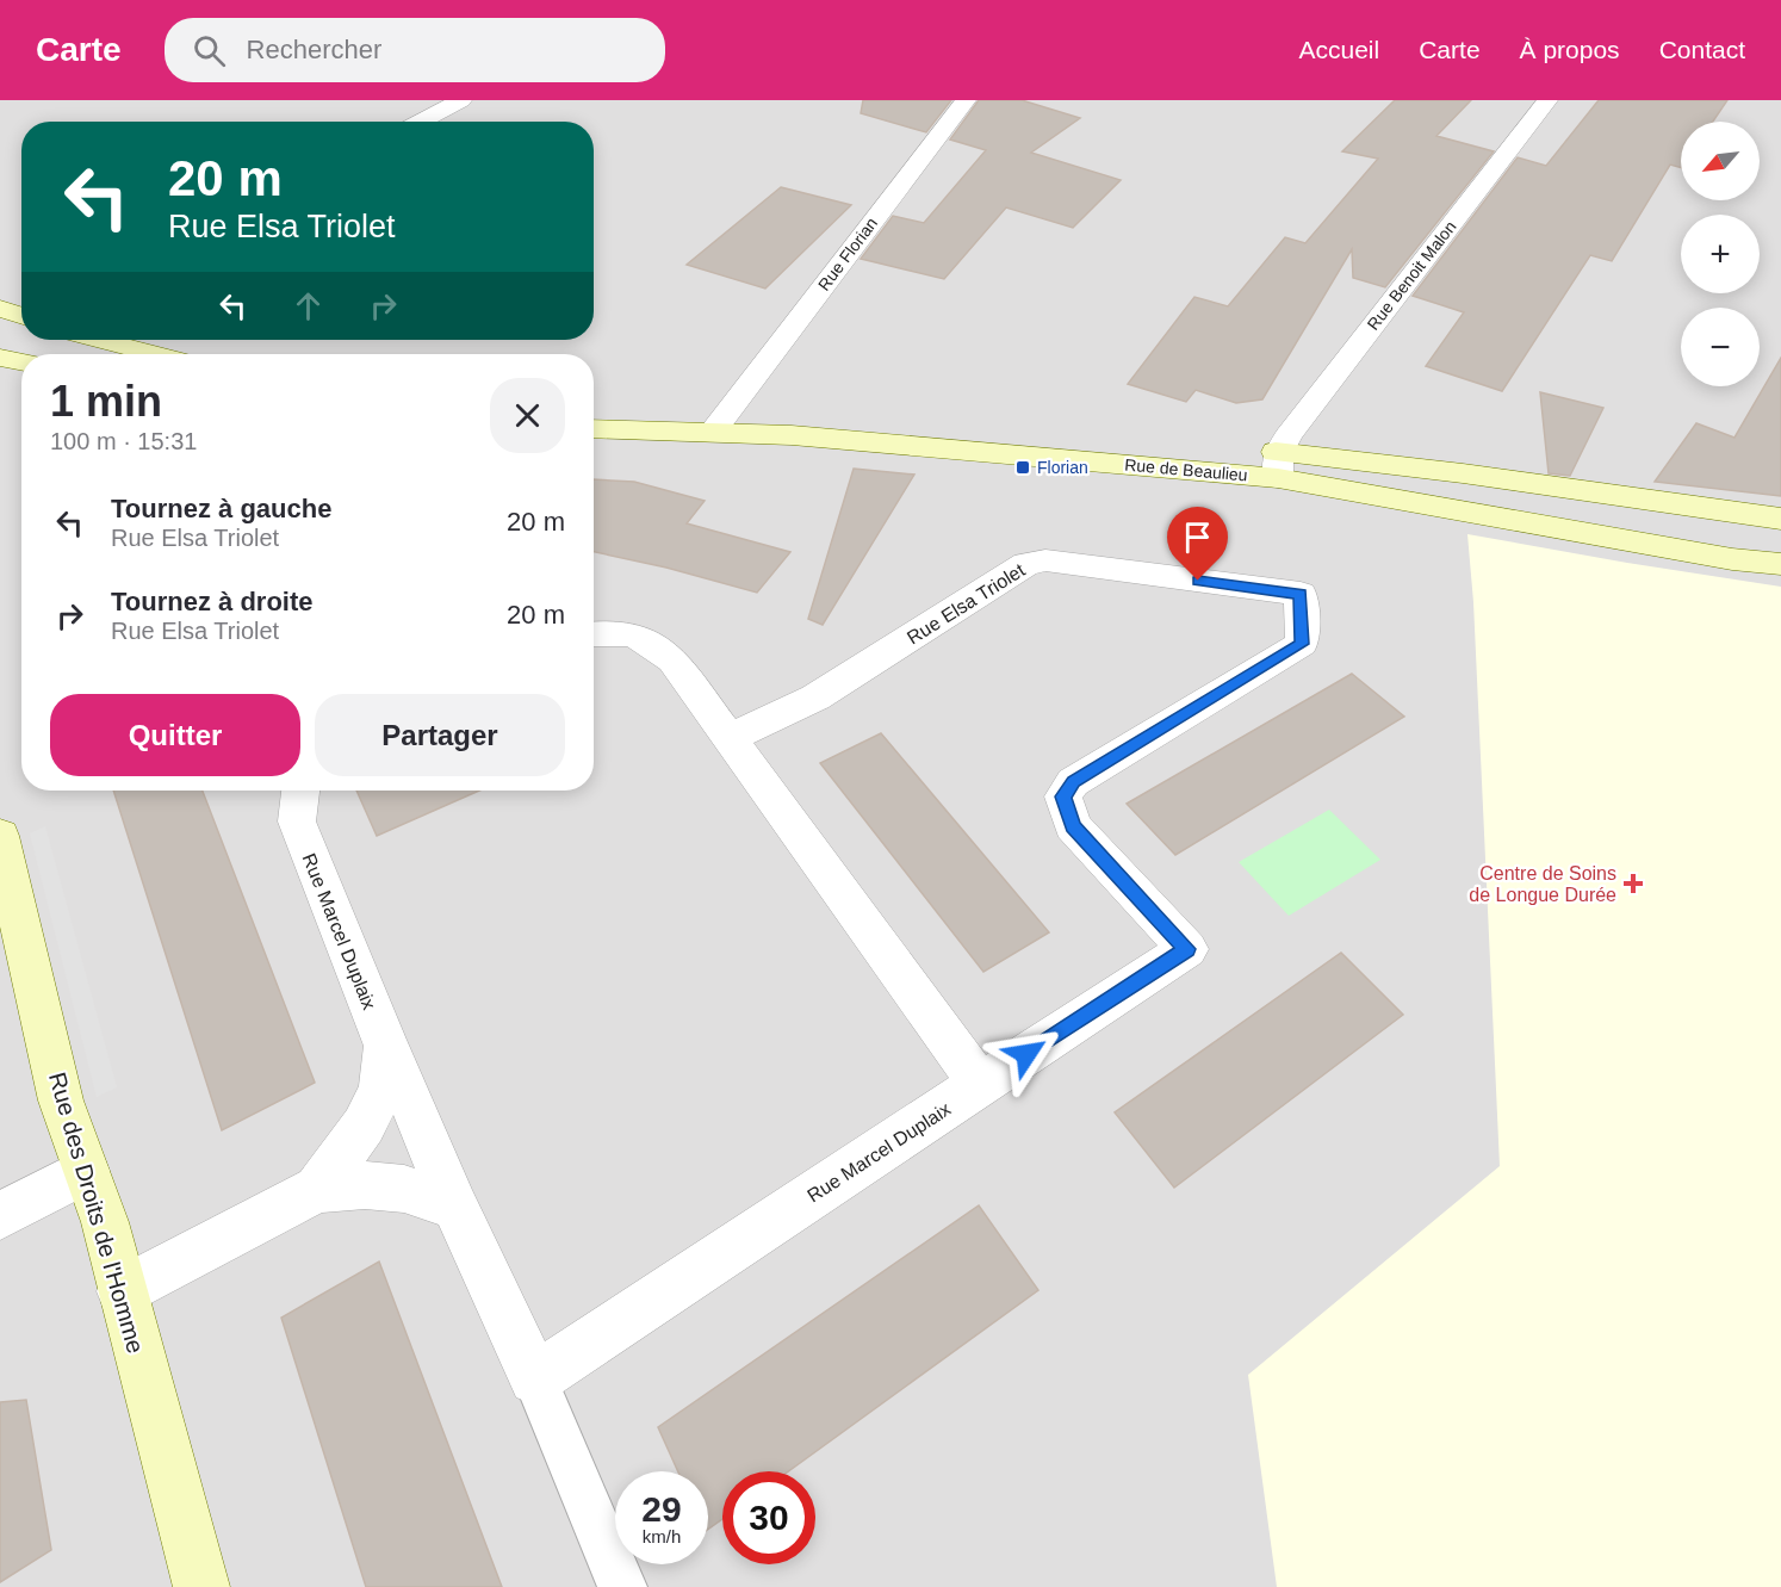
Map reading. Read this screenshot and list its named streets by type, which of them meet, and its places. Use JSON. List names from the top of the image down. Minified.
{"streets":{"main road":["Rue de Beaulieu","Rue des Droits de l'Homme"],"street":["Rue Florian","Rue Benoit Malon","Rue Elsa Triolet","Rue Marcel Duplaix"]},"crossings":[["Rue Florian","Rue de Beaulieu"],["Rue Benoit Malon","Rue de Beaulieu"],["Rue Elsa Triolet","Rue Marcel Duplaix"],["Rue Marcel Duplaix","Rue des Droits de l'Homme"]],"places":{"transit":["Florian"],"health":["Centre de Soins de Longue Durée"]},"north":"bottom left","page":{"header":"Carte","search":"Rechercher","nav":["Accueil","Carte","À propos","Contact"],"map_buttons":["+","−"],"turn":["20 m","Rue Elsa Triolet"],"heading":["1 min","100 m · 15:31"],"list":[{"name":"Tournez à gauche","note":"Rue Elsa Triolet","value":"20 m"},{"name":"Tournez à droite","note":"Rue Elsa Triolet","value":"20 m"}],"buttons":["Quitter","Partager"],"speed":"29 km/h","limit":"30"}}
